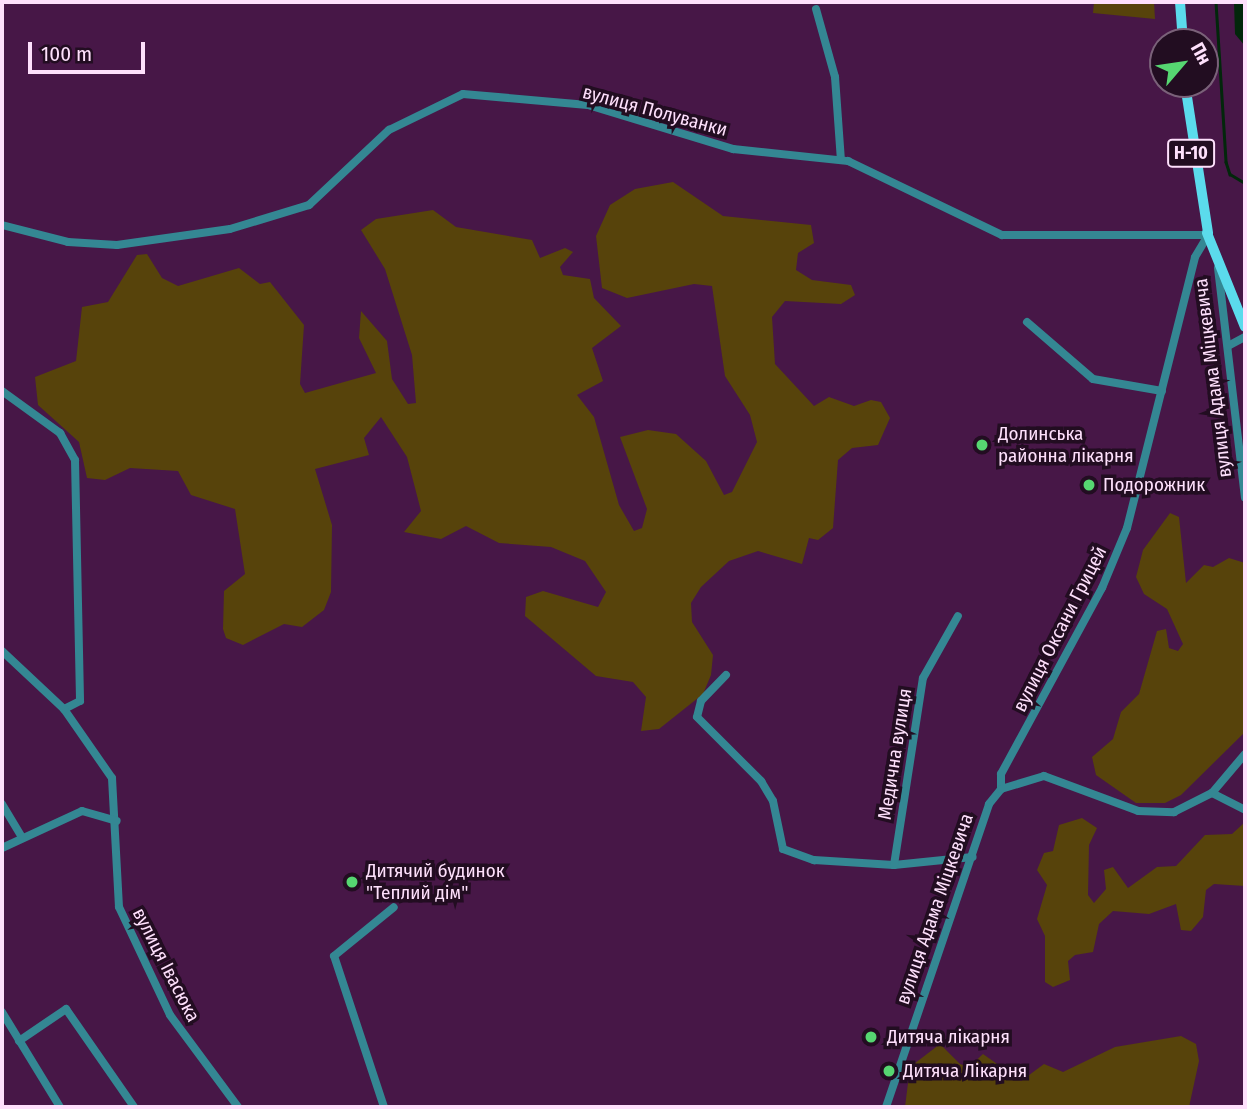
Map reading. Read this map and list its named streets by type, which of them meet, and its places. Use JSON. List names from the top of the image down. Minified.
{"streets":{"main road":["Н-10","вулиця Адама Міцкевича"],"street":["вулиця Полуванки","вулиця Оксани Грицей","Медична вулиця","вулиця Івасюка"]},"crossings":[["вулиця Полуванки","вулиця Адама Міцкевича"],["вулиця Полуванки","вулиця Оксани Грицей"],["Н-10","вулиця Адама Міцкевича"],["вулиця Адама Міцкевича","вулиця Оксани Грицей"]],"places":["Долинська районна лікарня","Подорожник","Дитячий будинок \"Теплий дім\"","Дитяча лікарня","Дитяча Лікарня"],"scale_bar":"100 m","north":"top right"}
